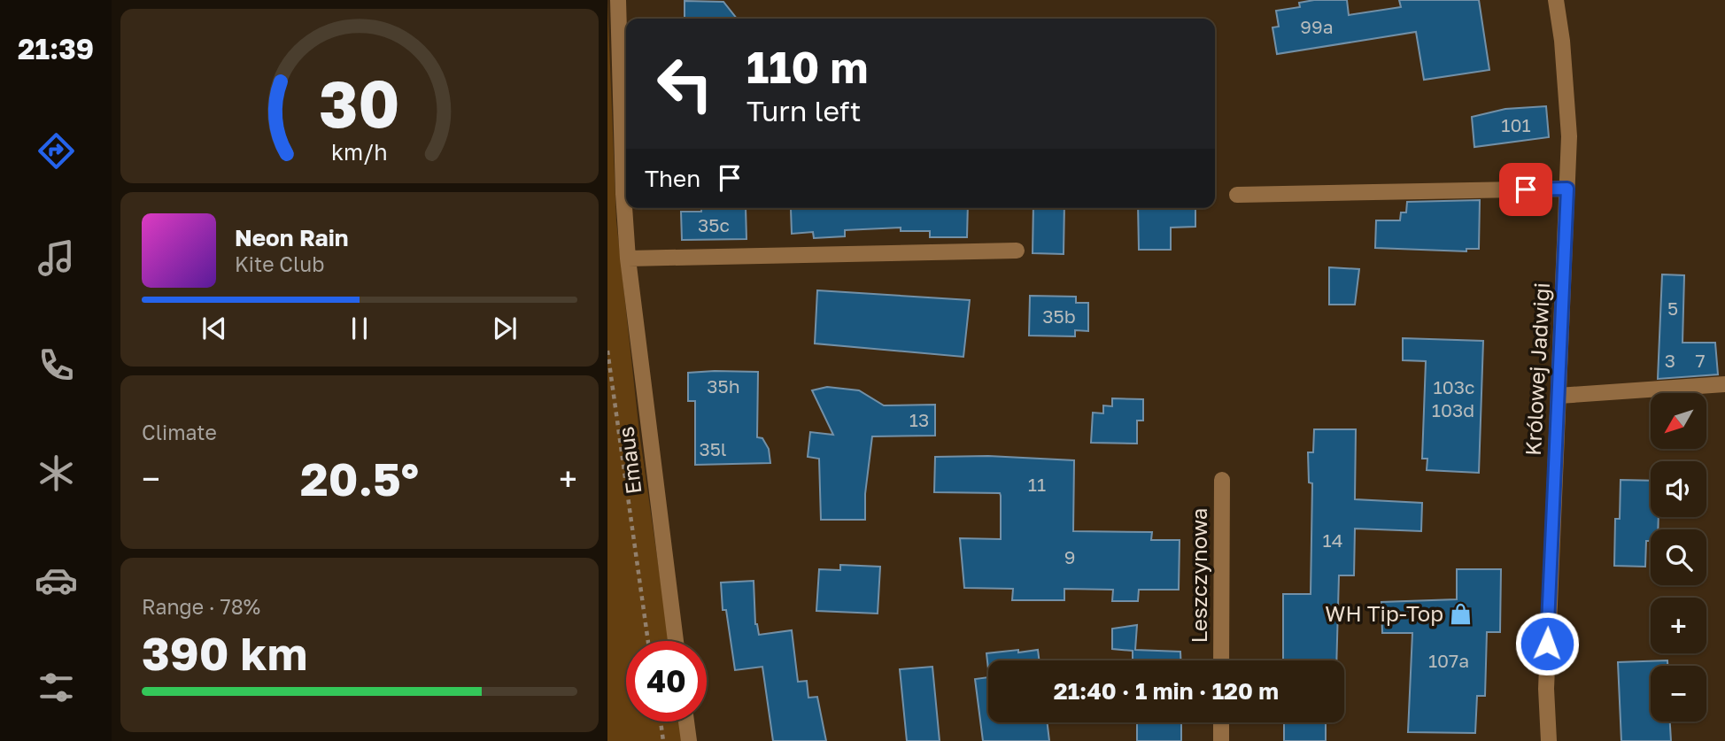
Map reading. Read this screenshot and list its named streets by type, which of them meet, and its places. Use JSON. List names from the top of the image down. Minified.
{"streets":{"street":["Królowej Jadwigi","Emaus","Leszczynowa"]},"places":{"shop":["WH Tip-Top"]},"house_numbers":["99a","101","35c","5","35b","3","7","35h","103c","103d","13","35l","11","14","9","107a"],"north":"bottom left","page":{"tabs":"21:39","turn":["110 m","Turn left"],"then":"Then","song":["Neon Rain","Kite Club"],"tile":["Climate",["Range · 78%","390 km"]],"map_buttons":["+","−"],"heat":["−","20.5°","+"],"limit":"40","trip":"21:40 · 1 min · 120 m","gauge":["30","km/h"]}}
